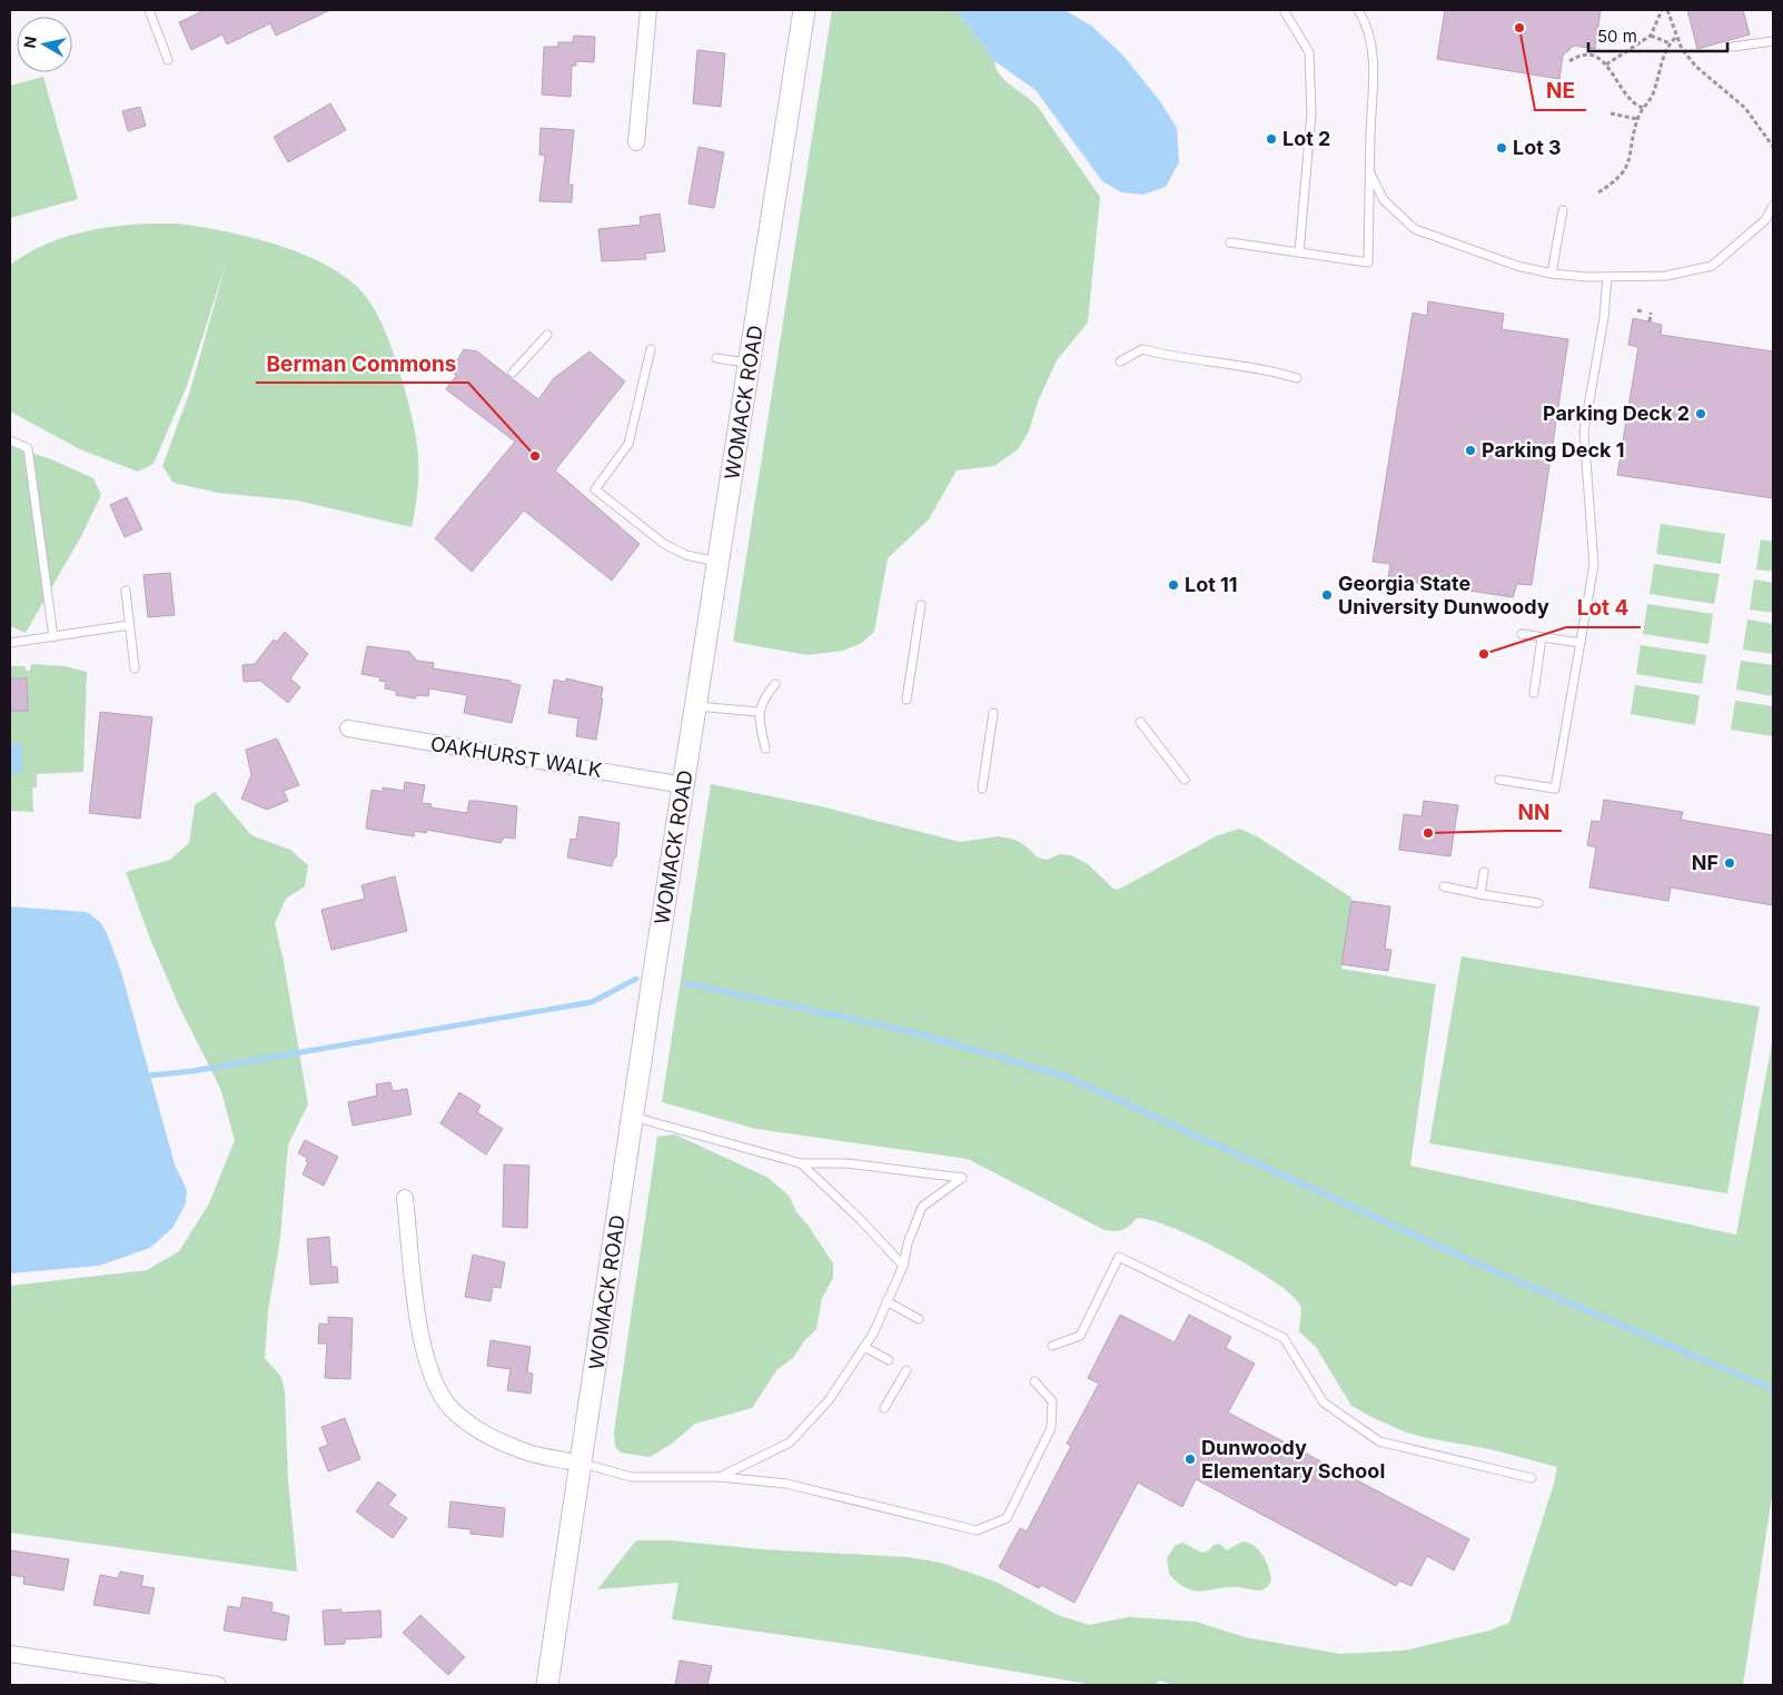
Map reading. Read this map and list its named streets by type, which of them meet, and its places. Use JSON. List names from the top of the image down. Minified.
{"streets":{"street":["WOMACK ROAD","OAKHURST WALK"]},"crossings":[["WOMACK ROAD","OAKHURST WALK"]],"places":["NE","Lot 2","Lot 3","Parking Deck 2","Parking Deck 1","Berman Commons","Lot 11","Georgia State University Dunwoody","Lot 4","NN","NF","Dunwoody Elementary School"],"scale_bar":"50 m","north":"left"}
